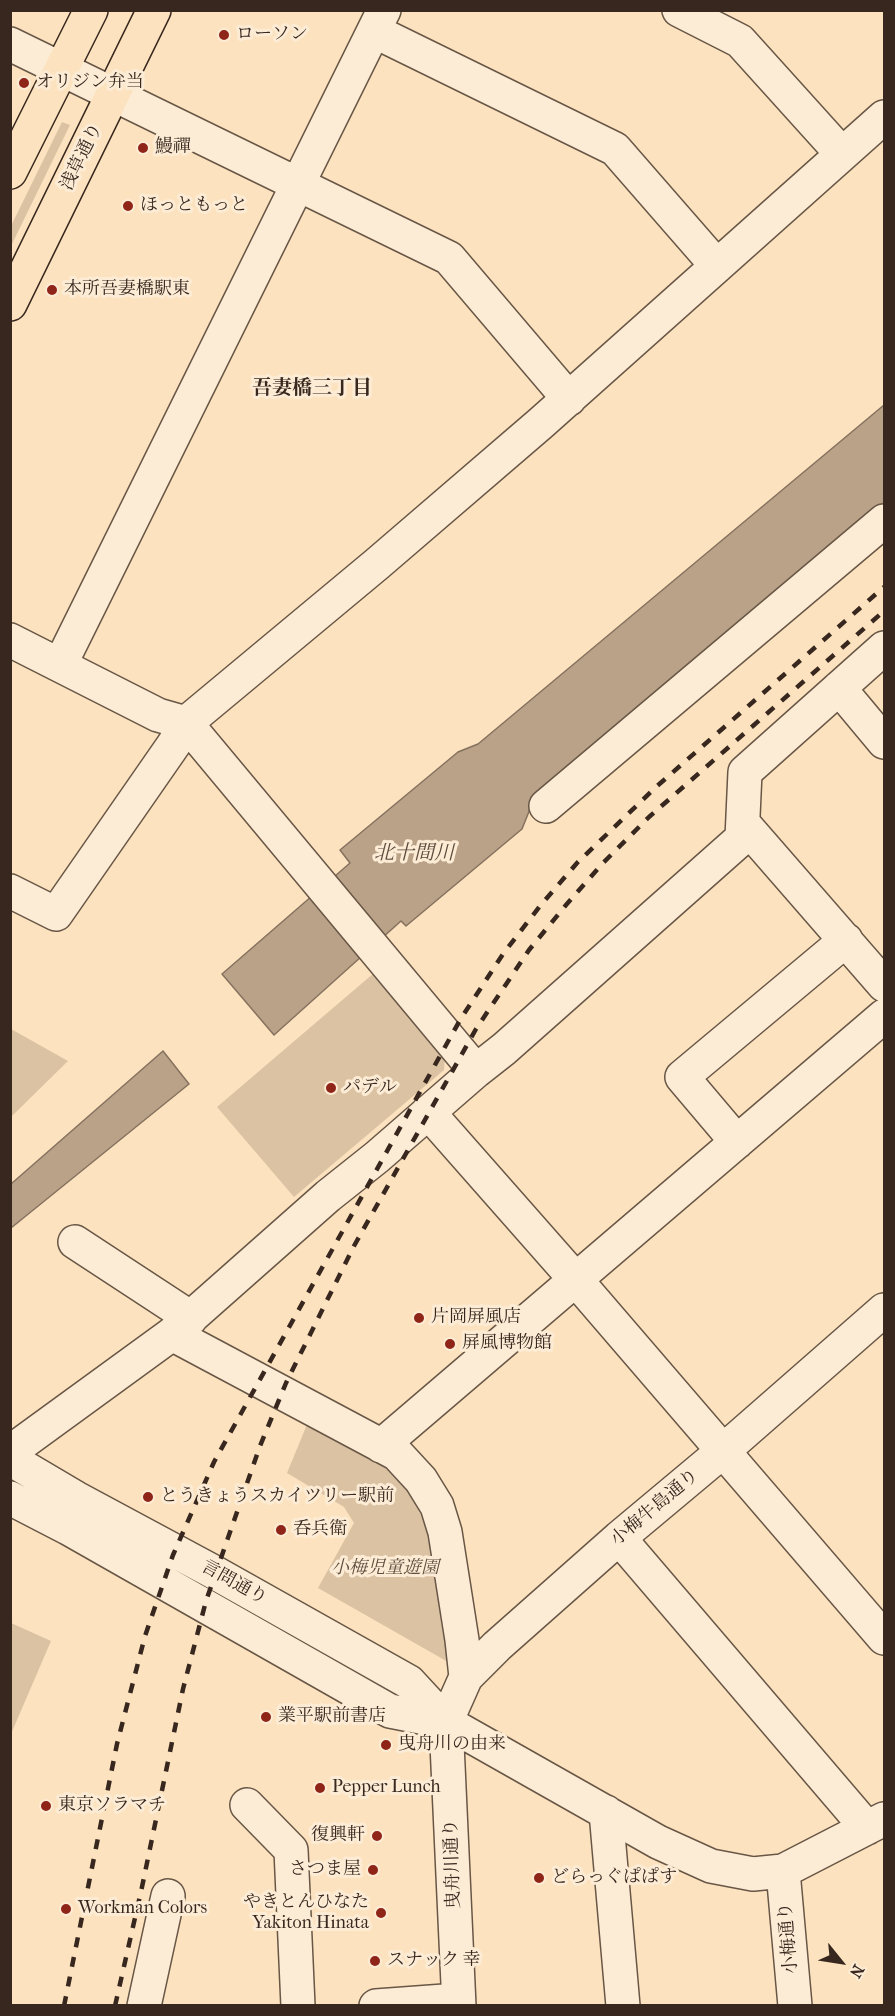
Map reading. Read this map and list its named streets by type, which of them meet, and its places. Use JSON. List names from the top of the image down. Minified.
{"streets":{"main road":["浅草通り"],"street":["小梅牛島通り","言問通り","曳舟川通り","小梅通り"]},"crossings":[["小梅牛島通り","言問通り"],["小梅牛島通り","曳舟川通り"],["言問通り","曳舟川通り"]],"districts":["吾妻橋三丁目"],"water":["北十間川"],"parks":["小梅児童遊園"],"places":["ローソン","オリジン弁当","鰻禪","ほっともっと","本所吾妻橋駅東","パデル","片岡屏風店","屏風博物館","とうきょうスカイツリー駅前","呑兵衛","業平駅前書店","曳舟川の由来","Pepper Lunch","東京ソラマチ","復興軒","さつま屋","どらっぐぱぱす","Workman Colors","やきとんひなた Yakiton Hinata","スナック 幸"],"north":"bottom right"}
